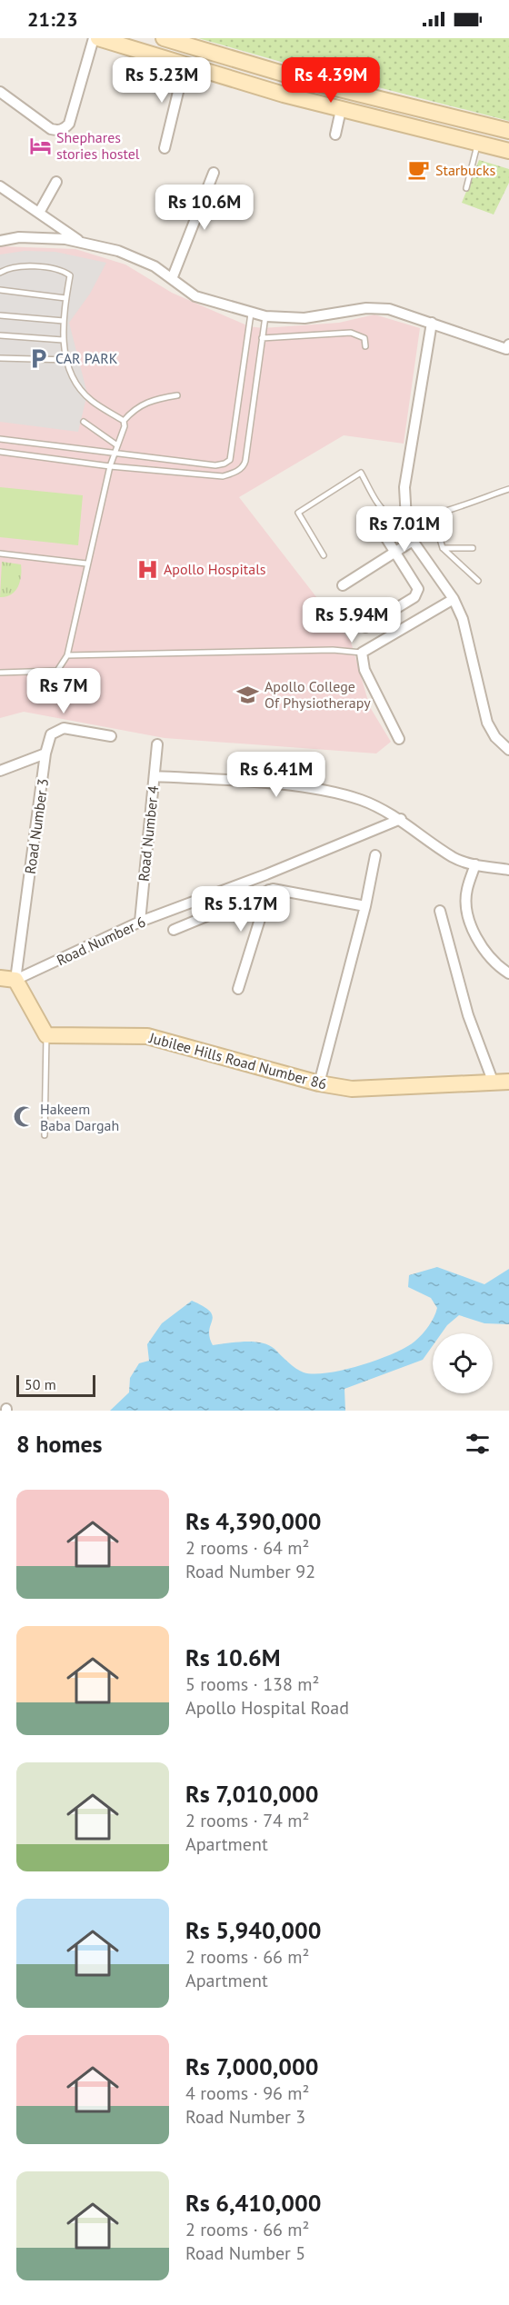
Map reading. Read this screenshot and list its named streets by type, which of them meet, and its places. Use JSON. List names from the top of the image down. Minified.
{"streets":{"main road":["Jubilee Hills Road Number 86"],"street":["Road Number 3","Road Number 4","Road Number 6"]},"crossings":[["Road Number 3","Road Number 6"],["Road Number 4","Road Number 6"]],"places":{"hotel":["Shephares stories hostel"],"cafe":["Starbucks"],"parking":["CAR PARK"],"hospital":["Apollo Hospitals"],"school or university":["Apollo College Of Physiotherapy"],"mosque":["Hakeem Baba Dargah"]},"scale_bar":"50 m","page":{"status":"21:23","price":["Rs 5.23M","Rs 4.39M","Rs 10.6M","Rs 7.01M","Rs 5.94M","Rs 7M","Rs 6.41M","Rs 5.17M"],"scale":"50 m","heading":"8 homes","list":[{"name":"Rs 4,390,000","note":"2 rooms · 64 m² · Road Number 92"},{"name":"Rs 10.6M","note":"5 rooms · 138 m² · Apollo Hospital Road"},{"name":"Rs 7,010,000","note":"2 rooms · 74 m² · Apartment"},{"name":"Rs 5,940,000","note":"2 rooms · 66 m² · Apartment"},{"name":"Rs 7,000,000","note":"4 rooms · 96 m² · Road Number 3"},{"name":"Rs 6,410,000","note":"2 rooms · 66 m² · Road Number 5"}]}}
